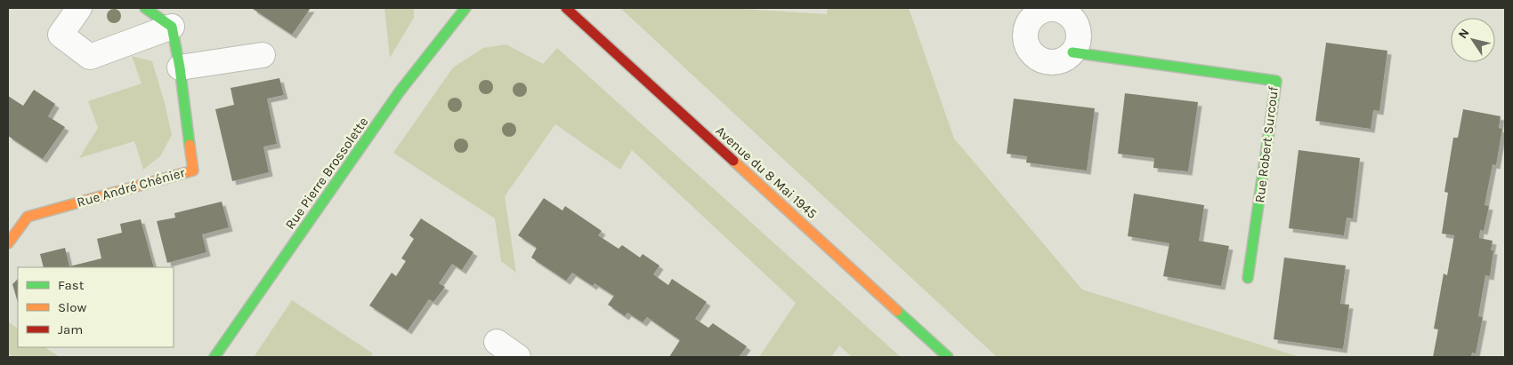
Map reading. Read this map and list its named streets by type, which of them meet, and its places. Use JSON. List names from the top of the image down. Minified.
{"streets":{"street":["Rue Robert Surcouf","Avenue du 8 Mai 1945","Rue Pierre Brossolette","Rue André Chénier"]},"legend":["Fast","Slow","Jam"],"north":"top left"}
